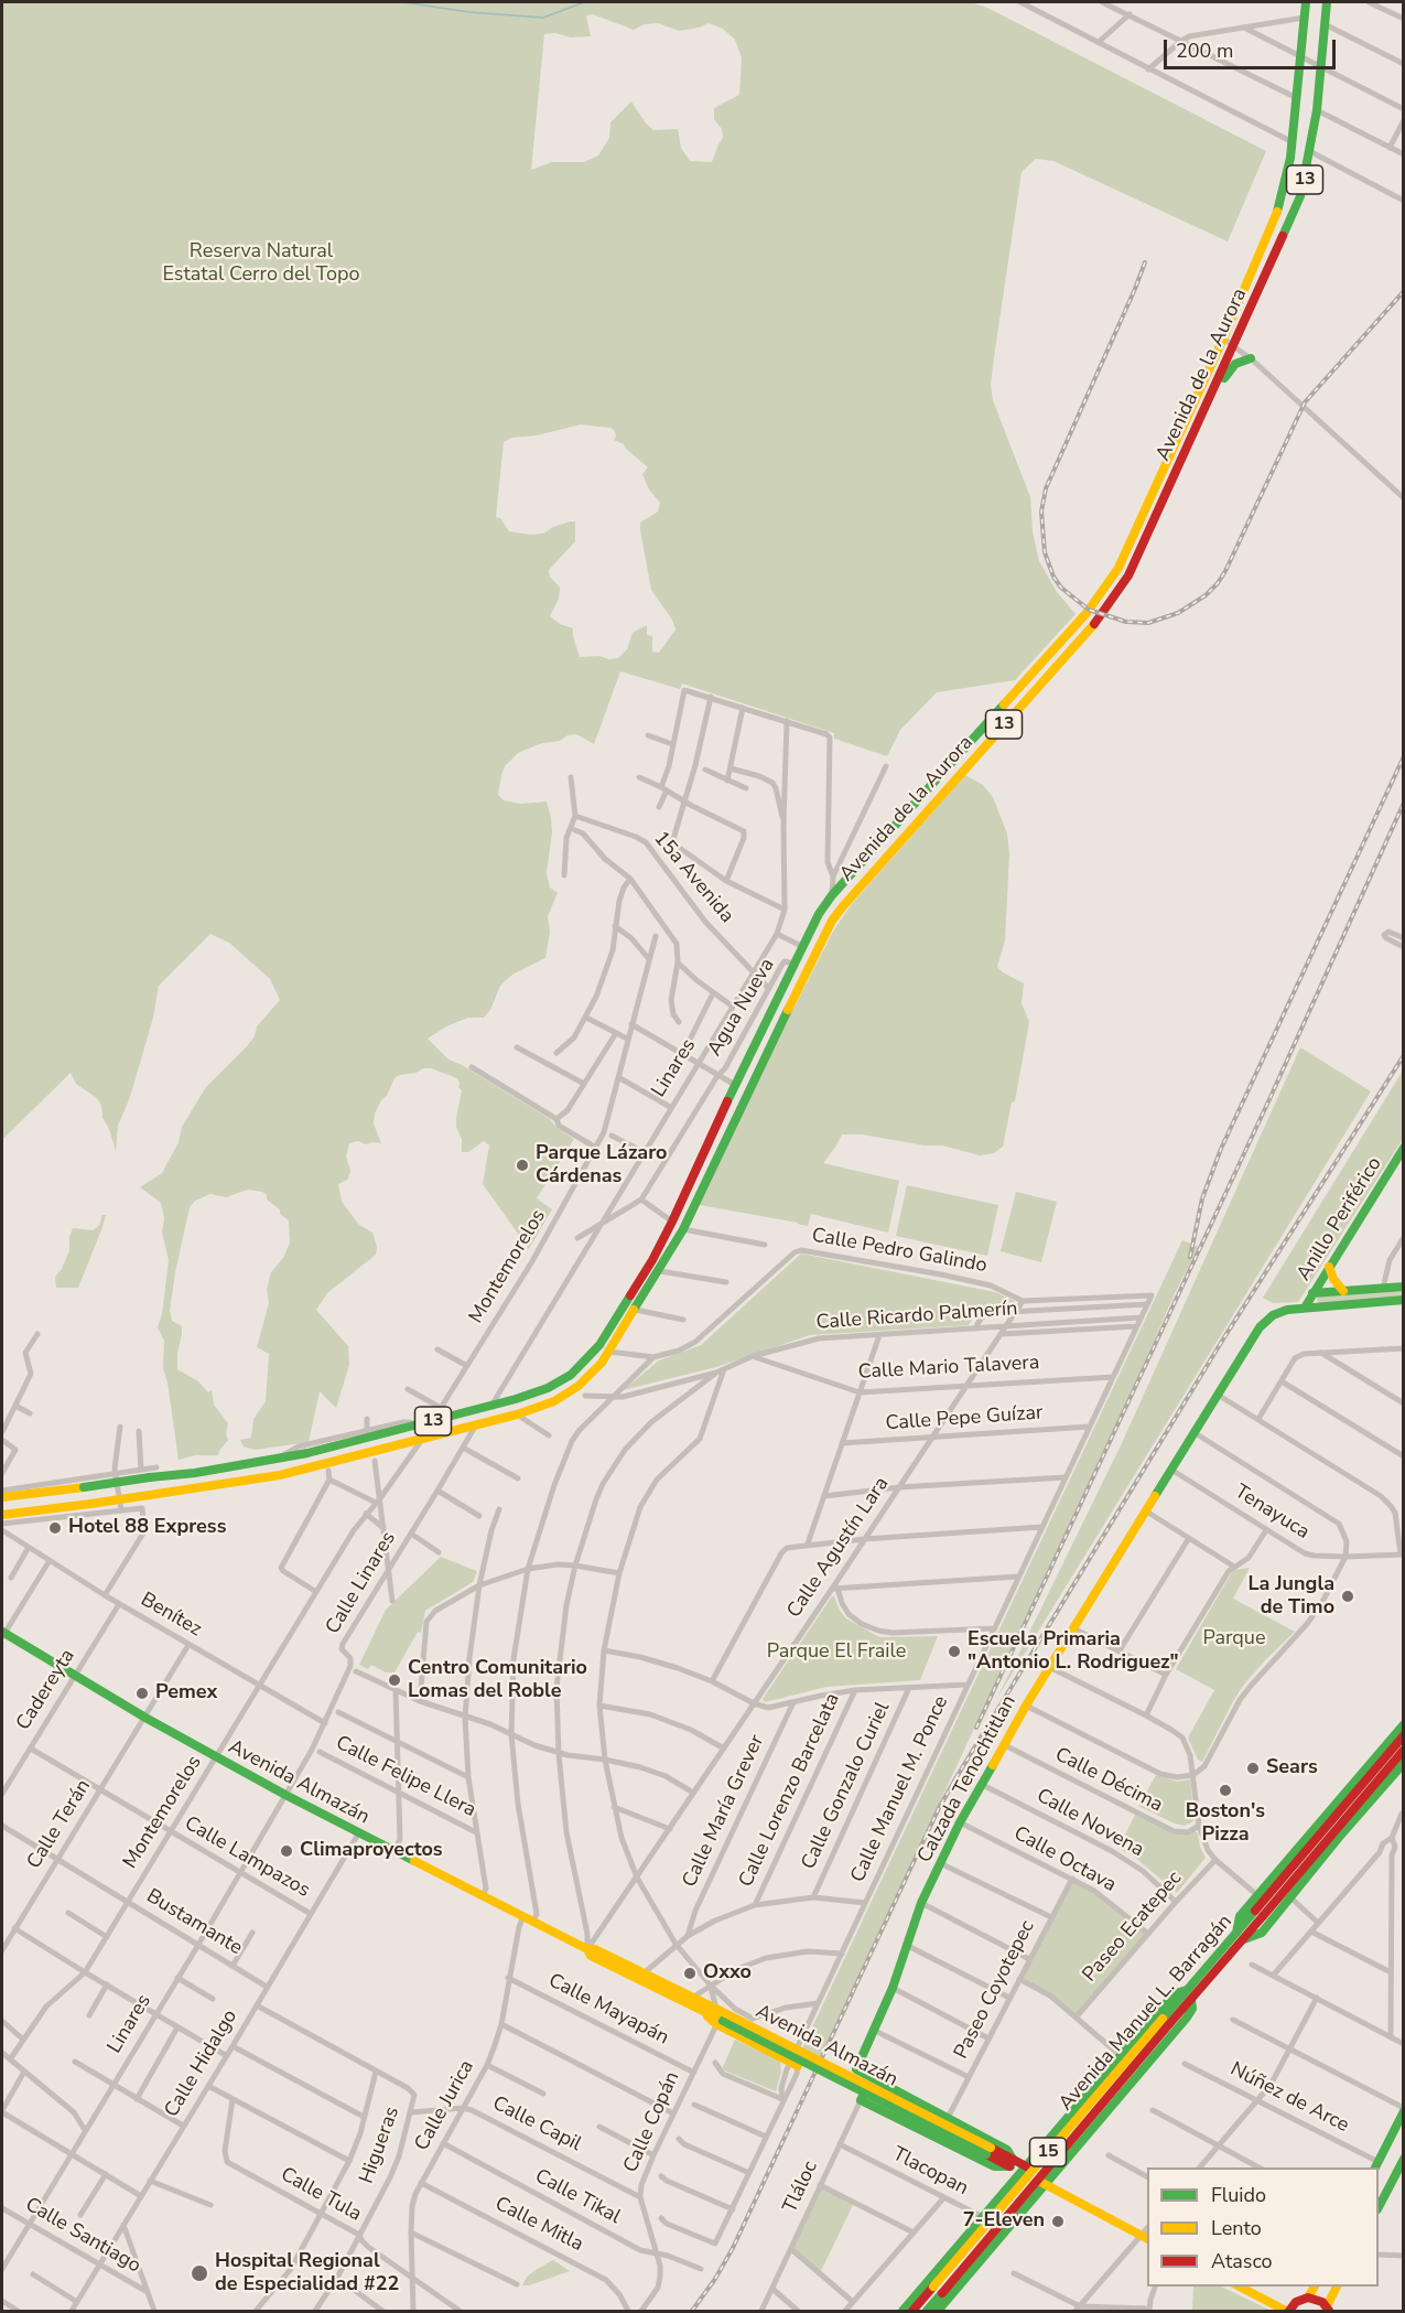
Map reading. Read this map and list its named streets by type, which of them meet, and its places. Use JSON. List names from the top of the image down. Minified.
{"streets":{"main road":["13","Avenida de la Aurora","Anillo Periférico","Calzada Tenochtitlan","Avenida Almazán","Avenida Manuel L. Barragán","15","Tláloc"],"street":["15a Avenida","Agua Nueva","Linares","Calle Pedro Galindo","Montemorelos","Calle Ricardo Palmerín","Calle Mario Talavera","Calle Pepe Guízar","Tenayuca","Calle Agustín Lara","Calle Linares","Benítez","Cadereyta","Calle Felipe Llera","Calle Décima","Calle Gonzalo Curiel","Calle Manuel M. Ponce","Calle Lorenzo Barcelata","Calle María Grever","Calle Novena","Calle Terán","Calle Lampazos","Calle Octava","Bustamante","Paseo Ecatepec","Paseo Coyotepec","Calle Mayapán","Calle Hidalgo","Núñez de Arce","Calle Jurica","Calle Copán","Calle Capil","Higueras","Tlacopan","Calle Tula","Calle Tikal","Calle Mitla","Calle Santiago"]},"crossings":[["13","Avenida de la Aurora"],["13","Linares"],["13","Montemorelos"],["13","Calle Linares"],["Avenida de la Aurora","Agua Nueva"],["Avenida de la Aurora","Linares"],["15a Avenida","Agua Nueva"],["15a Avenida","Linares"],["Agua Nueva","Linares"],["Linares","Calle Linares"],["Linares","Avenida Almazán"],["Linares","Calle Lampazos"],["Linares","Bustamante"],["Linares","Calle Santiago"],["Anillo Periférico","Calzada Tenochtitlan"],["Calle Pedro Galindo","Calle Ricardo Palmerín"],["Calle Pedro Galindo","Calle Agustín Lara"],["Calle Pedro Galindo","Avenida Almazán"],["Calle Pedro Galindo","Calle Manuel M. Ponce"],["Montemorelos","Benítez"],["Montemorelos","Avenida Almazán"],["Montemorelos","Calle Lampazos"],["Montemorelos","Bustamante"],["Calle Ricardo Palmerín","Calle Mario Talavera"],["Calle Ricardo Palmerín","Calle Agustín Lara"],["Calle Ricardo Palmerín","Calle Manuel M. Ponce"],["Calle Mario Talavera","Calle Agustín Lara"],["Calle Mario Talavera","Calle Manuel M. Ponce"],["Calle Pepe Guízar","Calle Agustín Lara"],["Calle Pepe Guízar","Calle Manuel M. Ponce"],["Tenayuca","Calzada Tenochtitlan"],["Calle Agustín Lara","Avenida Almazán"],["Calle Linares","Benítez"],["Calle Linares","Avenida Almazán"],["Benítez","Cadereyta"],["Benítez","Calle Terán"],["Cadereyta","Avenida Almazán"],["Cadereyta","Calle Lampazos"],["Calzada Tenochtitlan","Calle Décima"],["Calzada Tenochtitlan","Calle Novena"],["Calzada Tenochtitlan","Calle Octava"],["Calzada Tenochtitlan","Tláloc"],["Avenida Almazán","Calle Terán"],["Avenida Almazán","Calle Hidalgo"],["Avenida Almazán","Calle Jurica"],["Avenida Almazán","Calle Copán"],["Calle Novena","Paseo Ecatepec"],["Calle Terán","Calle Lampazos"],["Calle Terán","Bustamante"],["Calle Lampazos","Calle Hidalgo"],["Calle Octava","Paseo Ecatepec"],["Calle Octava","Paseo Coyotepec"],["Bustamante","Calle Hidalgo"],["Calle Mayapán","Calle Jurica"],["Calle Mayapán","Calle Copán"],["Calle Hidalgo","Calle Santiago"],["Calle Jurica","Calle Capil"],["Calle Jurica","Calle Tula"],["Calle Jurica","Calle Tikal"],["Calle Jurica","Calle Mitla"],["Calle Copán","Calle Capil"],["Calle Copán","Calle Tikal"],["Calle Capil","Higueras"],["Higueras","Calle Tula"],["Tlacopan","Tláloc"]],"parks":["Reserva Natural Estatal Cerro del Topo","Parque","Parque El Fraile"],"places":["Parque Lázaro Cárdenas","Hotel 88 Express","La Jungla de Timo","Escuela Primaria \"Antonio L. Rodriguez\"","Centro Comunitario Lomas del Roble","Pemex","Sears","Boston's Pizza","Climaproyectos","Oxxo","7-Eleven","Hospital Regional de Especialidad #22"],"legend":["Fluido","Lento","Atasco"],"scale_bar":"200 m"}
